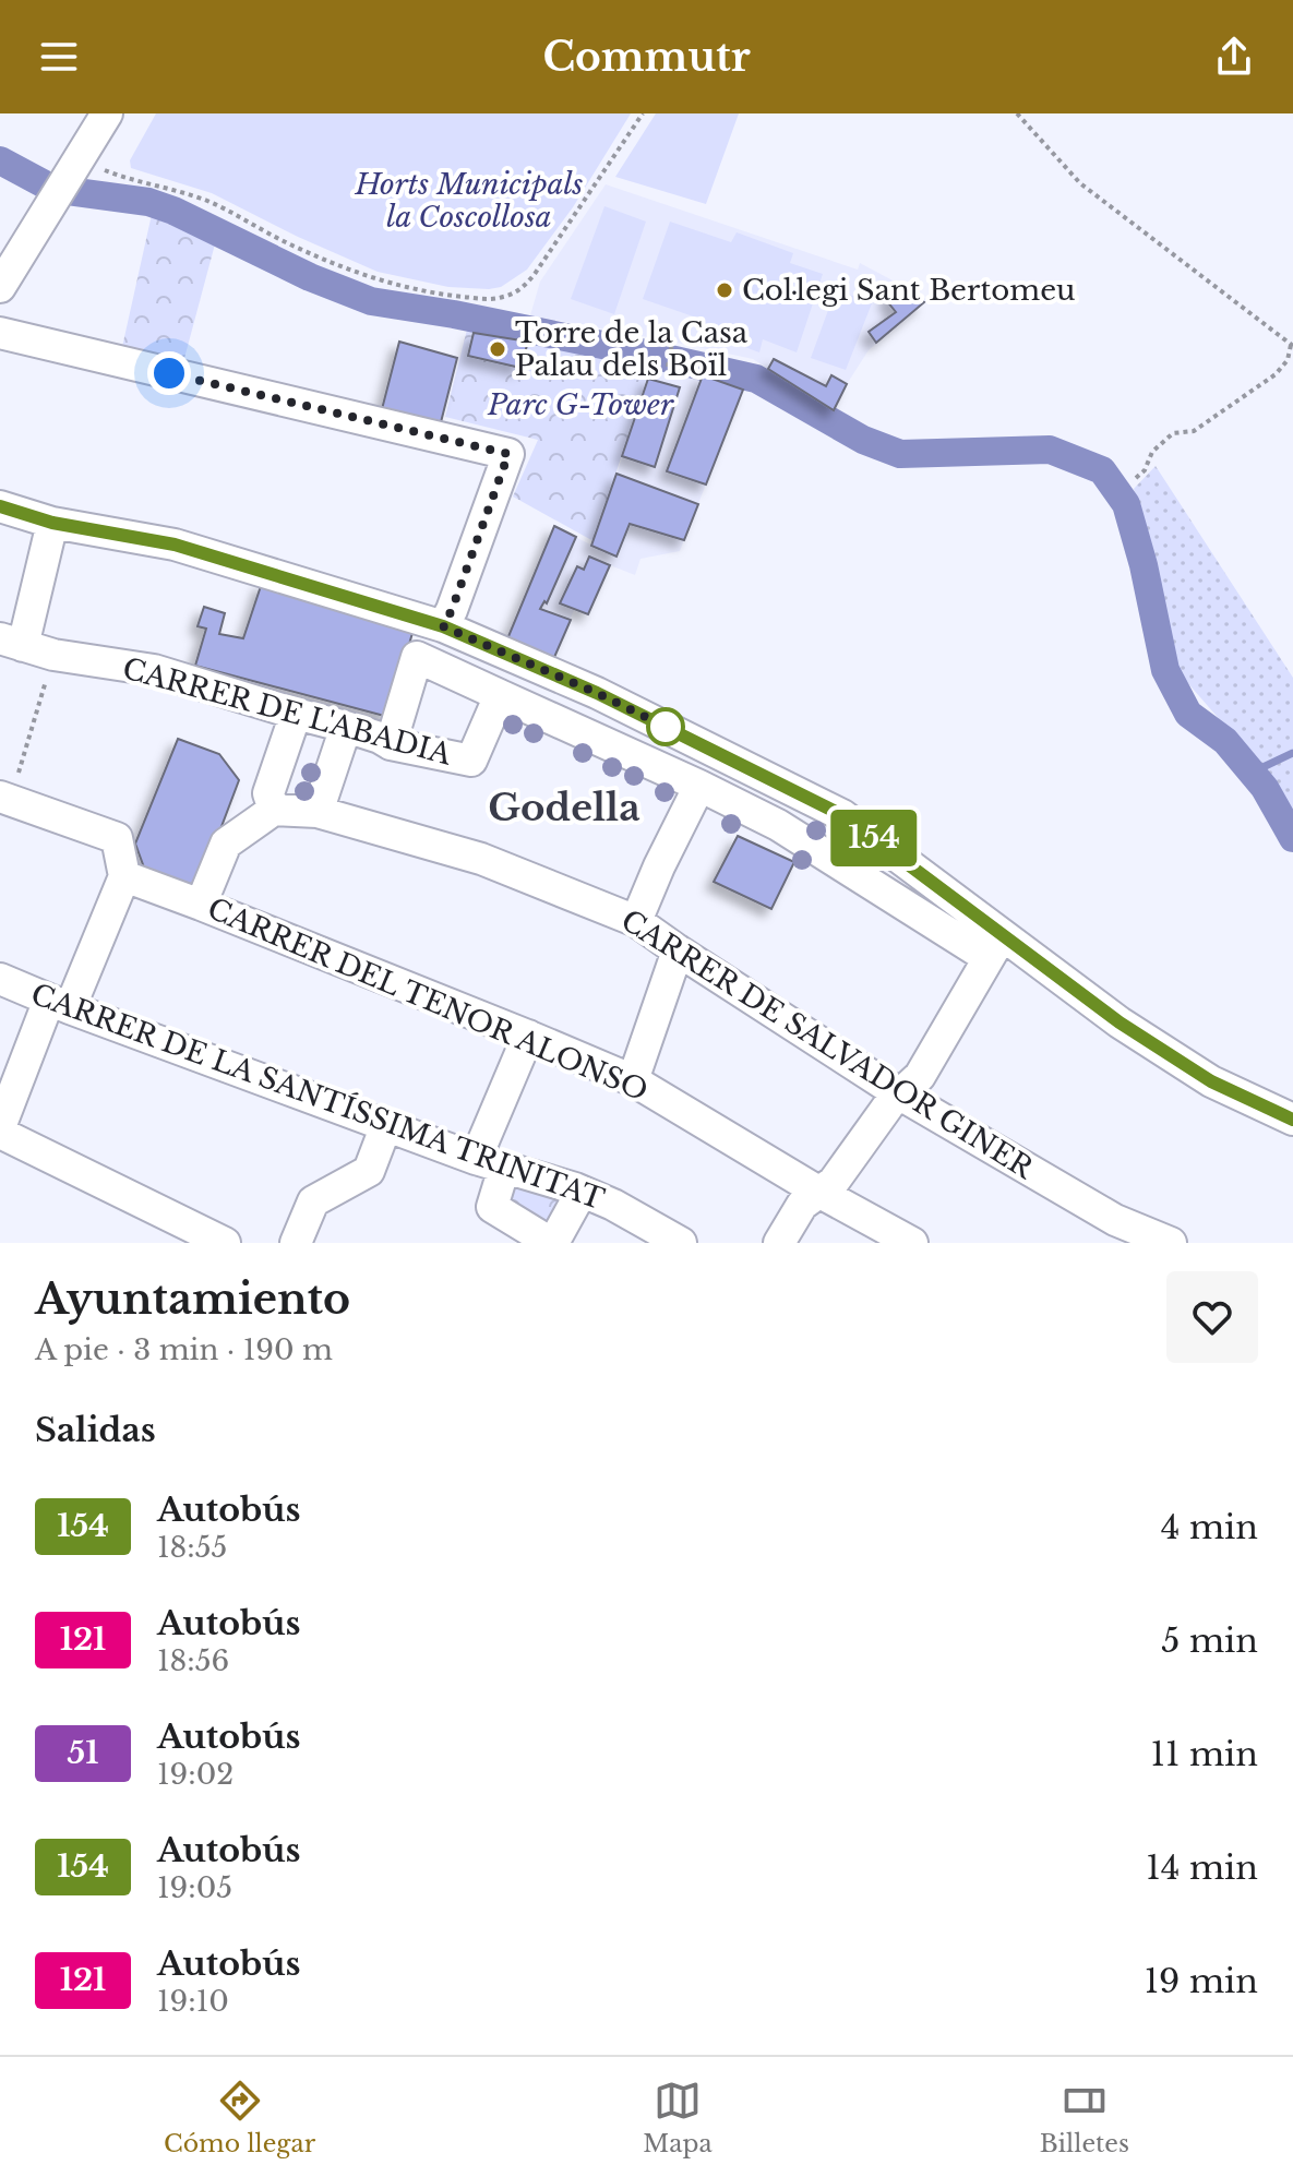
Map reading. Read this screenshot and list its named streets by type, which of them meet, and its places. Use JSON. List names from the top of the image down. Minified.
{"streets":{"street":["CARRER DE L'ABADIA","CARRER DEL TENOR ALONSO","CARRER DE SALVADOR GINER","CARRER DE LA SANTÍSSIMA TRINITAT"]},"districts":["Godella"],"parks":["Horts Municipals la Coscollosa","Parc G-Tower"],"places":["Col·legi Sant Bertomeu","Torre de la Casa Palau dels Boïl"],"lines":["bus line 154"],"page":{"header":"Commutr","on_map":"154","heading":[["Ayuntamiento","A pie · 3 min · 190 m"],"Salidas"],"list":[{"mark":"154","name":"Autobús","note":"18:55","value":"4 min"},{"mark":"121","name":"Autobús","note":"18:56","value":"5 min"},{"mark":"51","name":"Autobús","note":"19:02","value":"11 min"},{"mark":"154","name":"Autobús","note":"19:05","value":"14 min"},{"mark":"121","name":"Autobús","note":"19:10","value":"19 min"}],"tabs":["Cómo llegar","Mapa","Billetes"]}}
